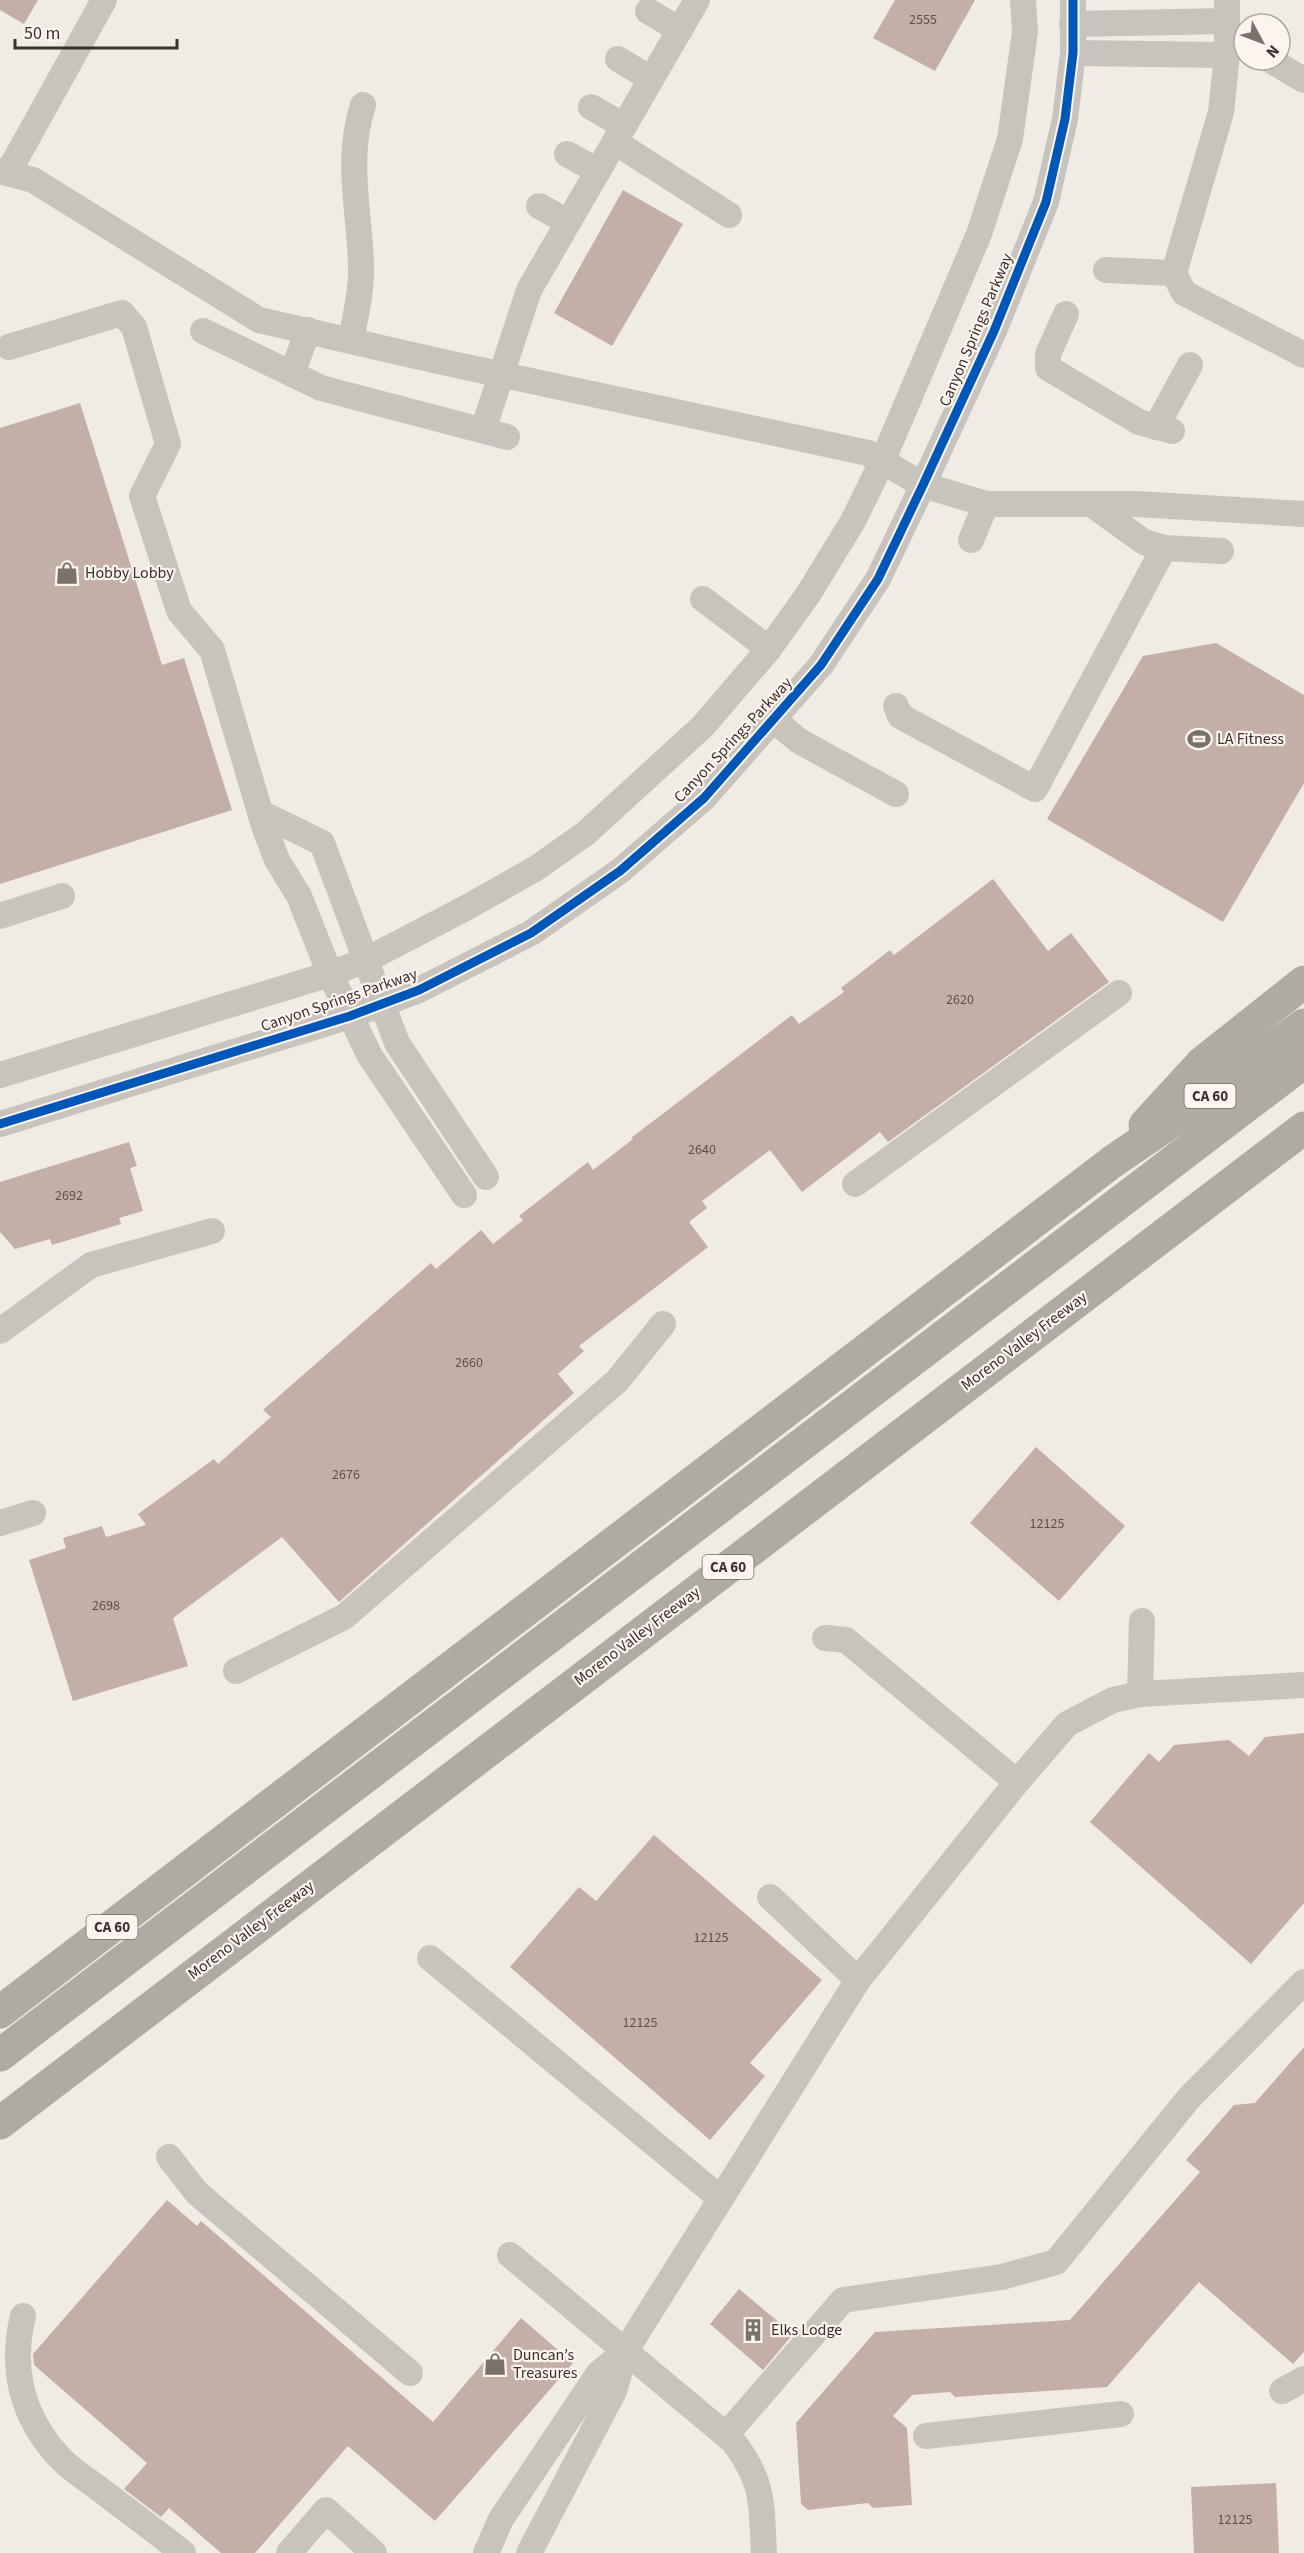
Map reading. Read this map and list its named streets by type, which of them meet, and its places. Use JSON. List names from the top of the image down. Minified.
{"streets":{"highway":["CA 60","Moreno Valley Freeway"],"street":["Canyon Springs Parkway"]},"places":{"shop":["Hobby Lobby","Duncan’s Treasures"],"sports":["LA Fitness"],"building":["Elks Lodge"]},"house_numbers":["2555","2620","2640","2692","2660","2676","12125","2698","12125","12125","12125"],"scale_bar":"50 m","north":"bottom right"}
